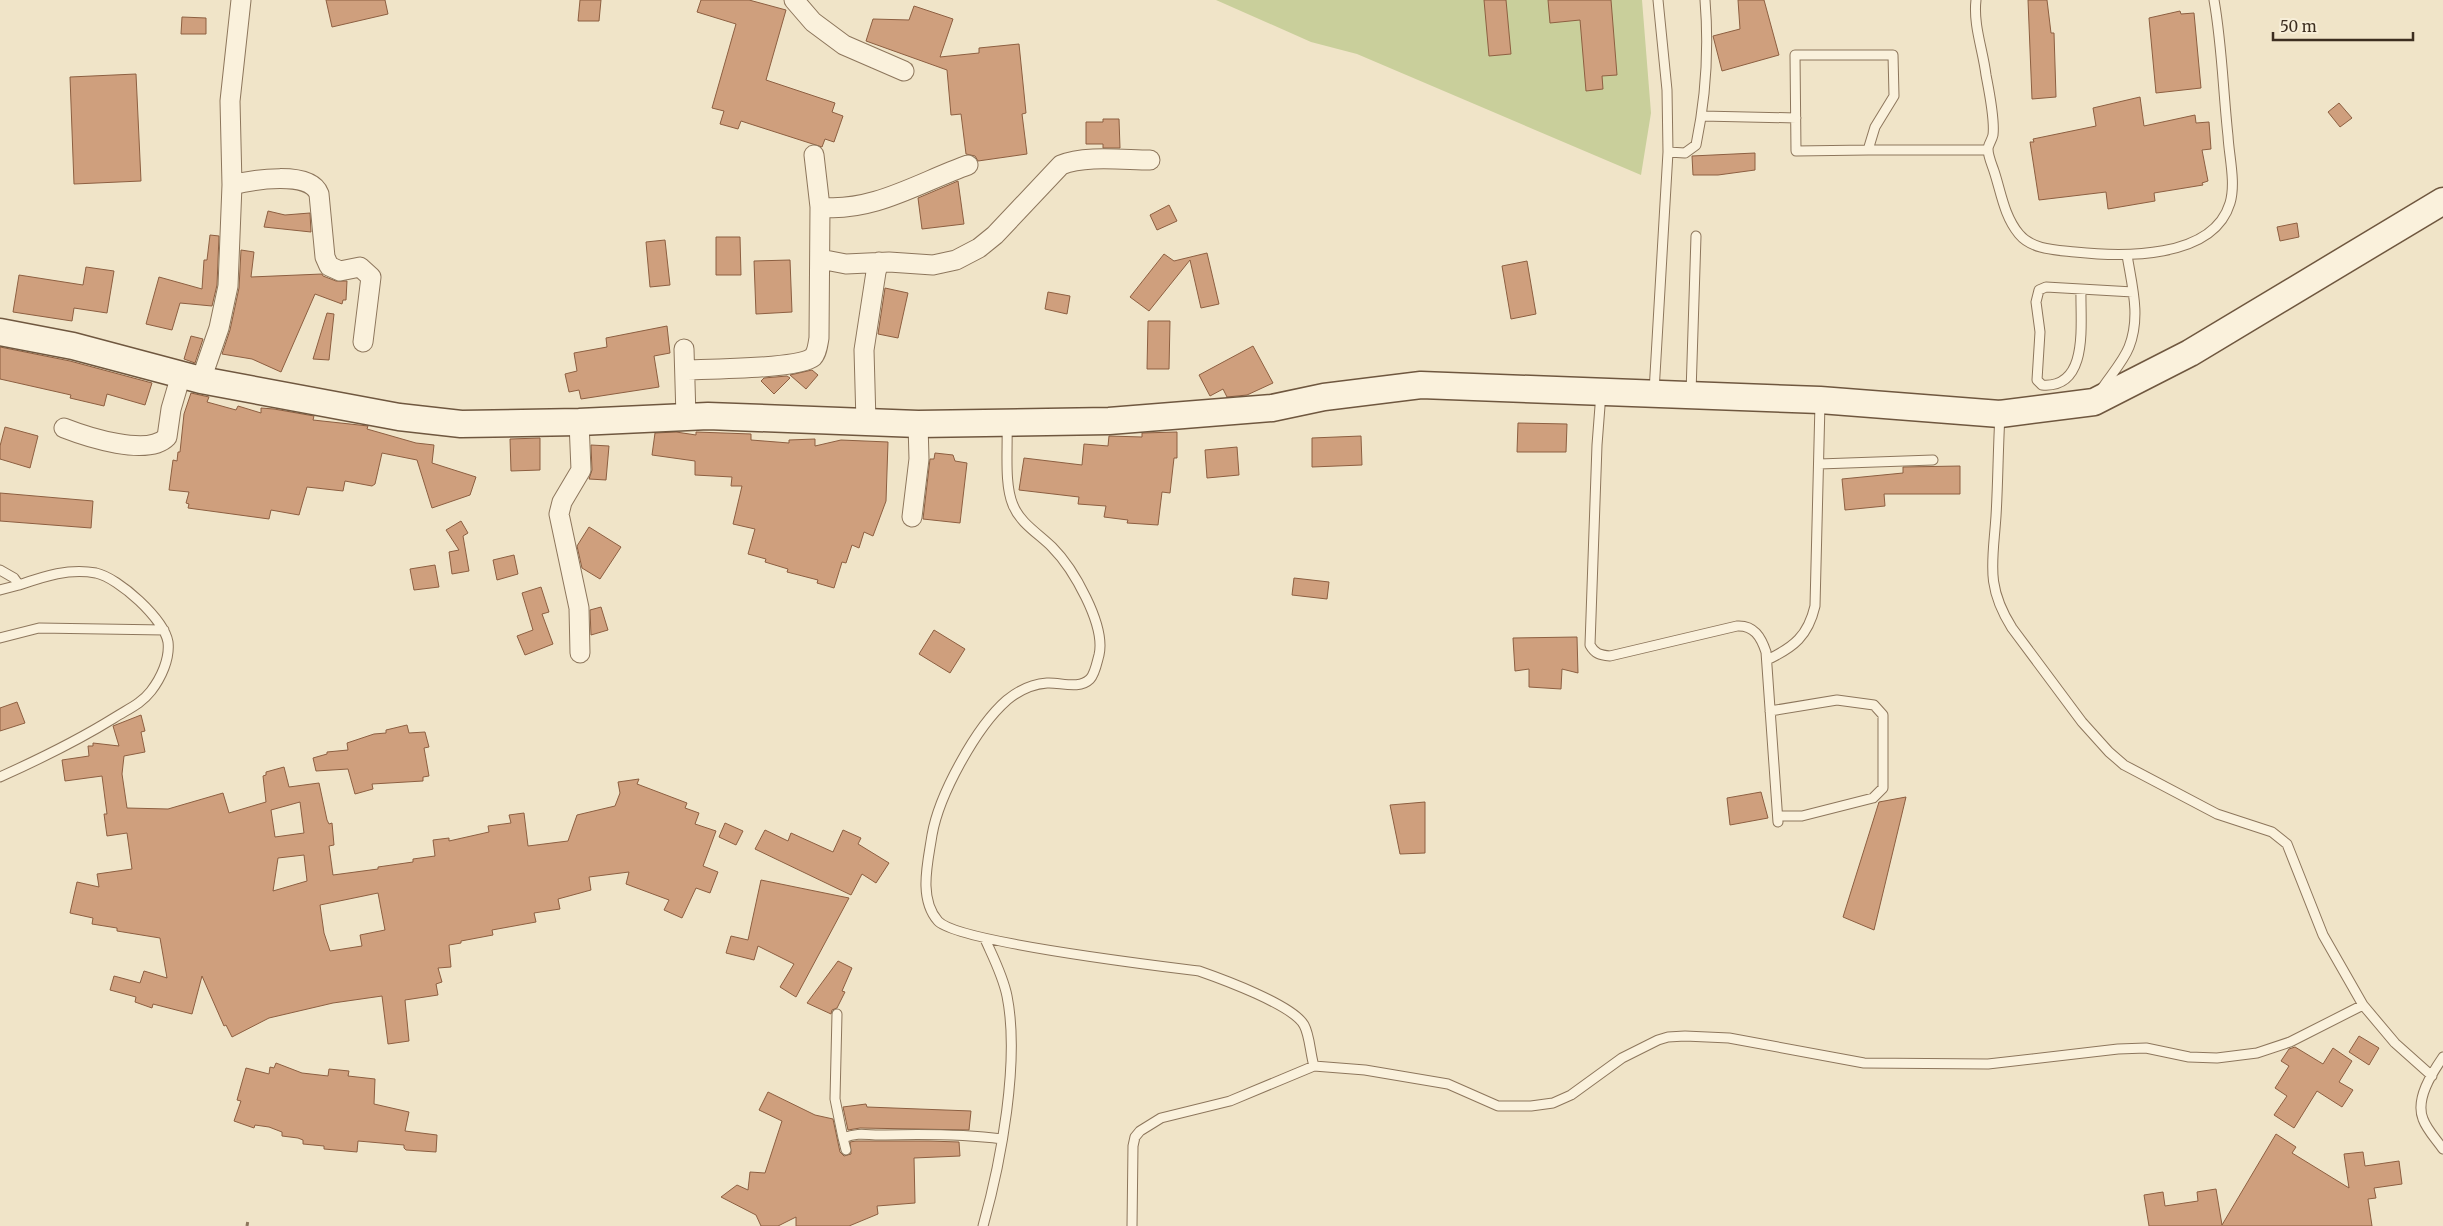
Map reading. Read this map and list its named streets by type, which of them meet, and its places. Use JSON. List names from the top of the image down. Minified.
{"scale_bar":"50 m"}
